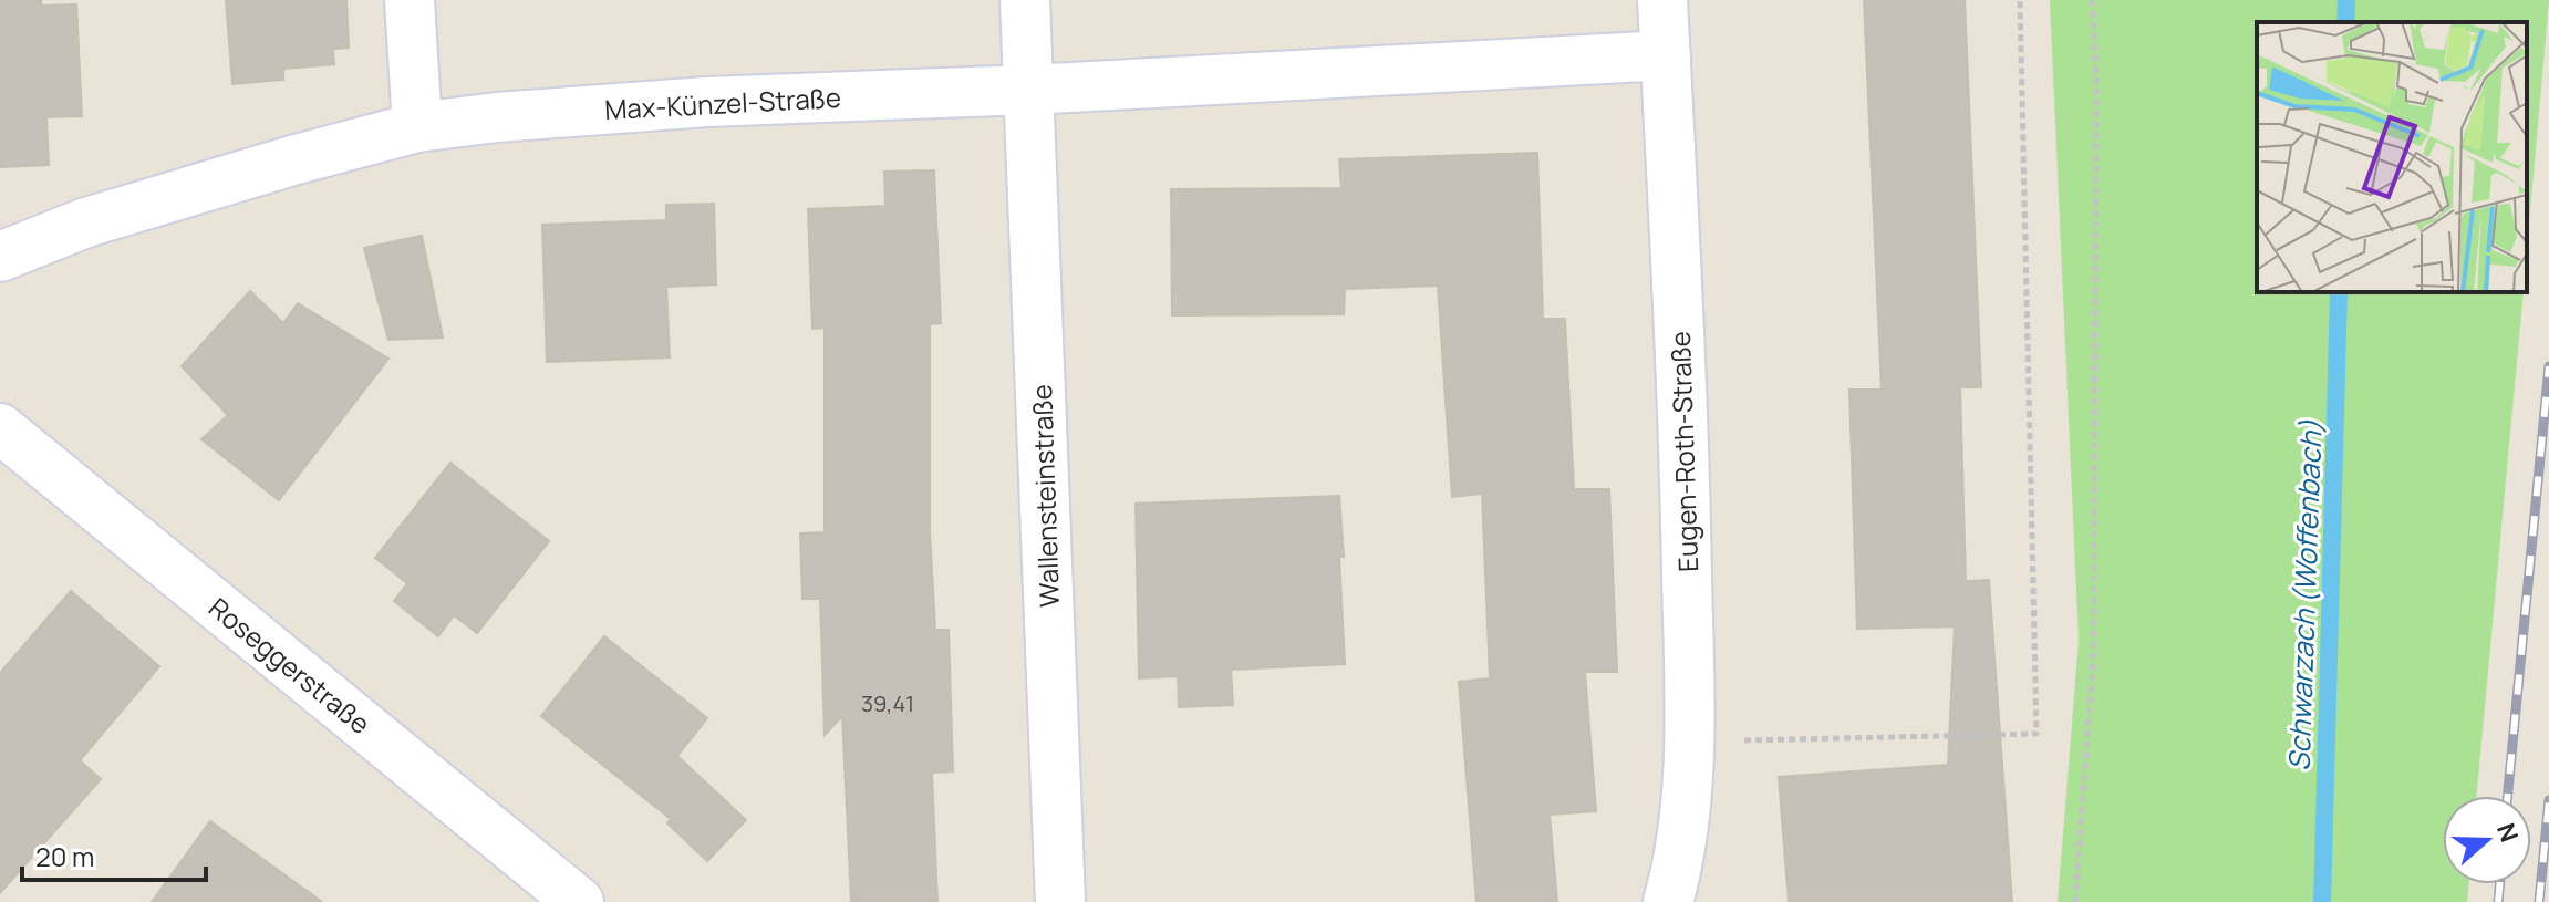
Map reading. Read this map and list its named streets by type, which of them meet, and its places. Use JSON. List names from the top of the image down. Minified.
{"streets":{"street":["Max-Künzel-Straße","Eugen-Roth-Straße","Wallensteinstraße","Roseggerstraße"]},"crossings":[["Max-Künzel-Straße","Wallensteinstraße"]],"water":["Schwarzach (Woffenbach)"],"house_numbers":["39,41"],"scale_bar":"20 m","north":"right"}
